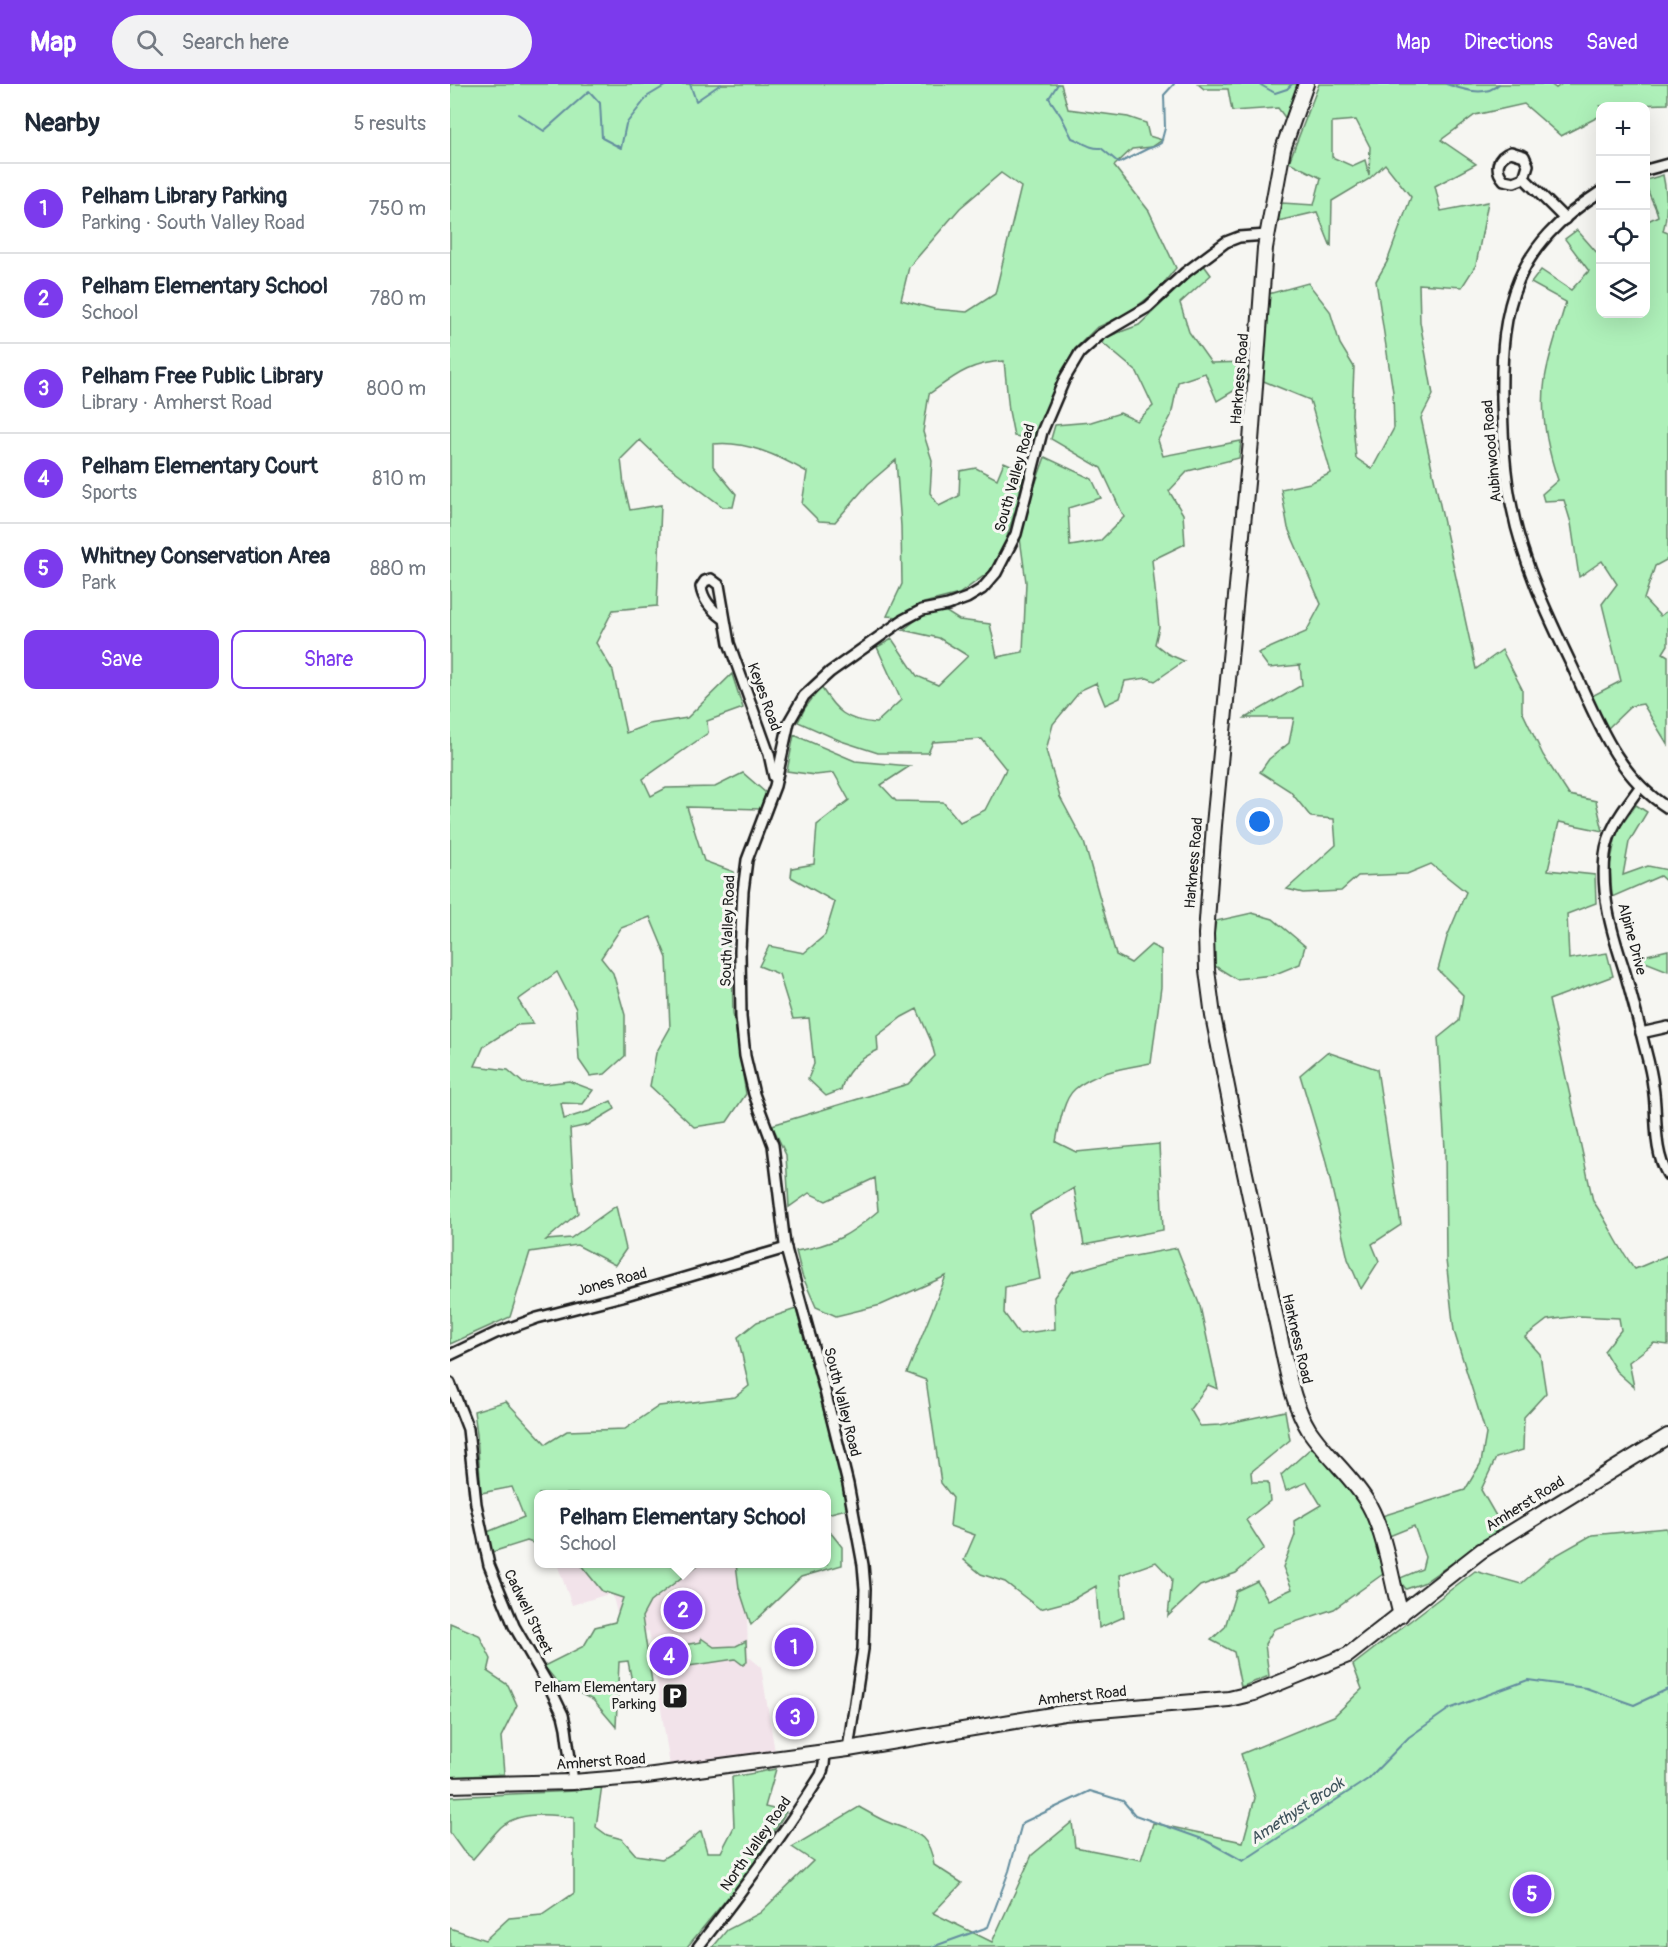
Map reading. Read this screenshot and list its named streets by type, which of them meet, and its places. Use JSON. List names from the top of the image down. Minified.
{"streets":{"main road":["Harkness Road","Amherst Road"],"street":["Aubinwood Road","South Valley Road","Keyes Road","Alpine Drive","Jones Road","Cadwell Street","North Valley Road"]},"crossings":[["Harkness Road","South Valley Road"],["Harkness Road","Amherst Road"],["Aubinwood Road","Alpine Drive"],["South Valley Road","Keyes Road"],["South Valley Road","Jones Road"],["South Valley Road","Amherst Road"],["Amherst Road","Cadwell Street"],["Amherst Road","North Valley Road"]],"water":["Amethyst Brook"],"places":{"parking":["Pelham Elementary Parking"]},"page":{"header":"Map","search":"Search here","nav":["Map","Directions","Saved"],"heading":["Nearby","5 results"],"map_buttons":["+","−"],"list":[{"mark":"1","name":"Pelham Library Parking","note":"Parking · South Valley Road","value":"750 m"},{"mark":"2","name":"Pelham Elementary School","note":"School","value":"780 m"},{"mark":"3","name":"Pelham Free Public Library","note":"Library · Amherst Road","value":"800 m"},{"mark":"4","name":"Pelham Elementary Court","note":"Sports","value":"810 m"},{"mark":"5","name":"Whitney Conservation Area","note":"Park","value":"880 m"}],"buttons":["Save","Share"],"popup":["Pelham Elementary School","School"],"pins":["2","1","4","3","5"]}}
